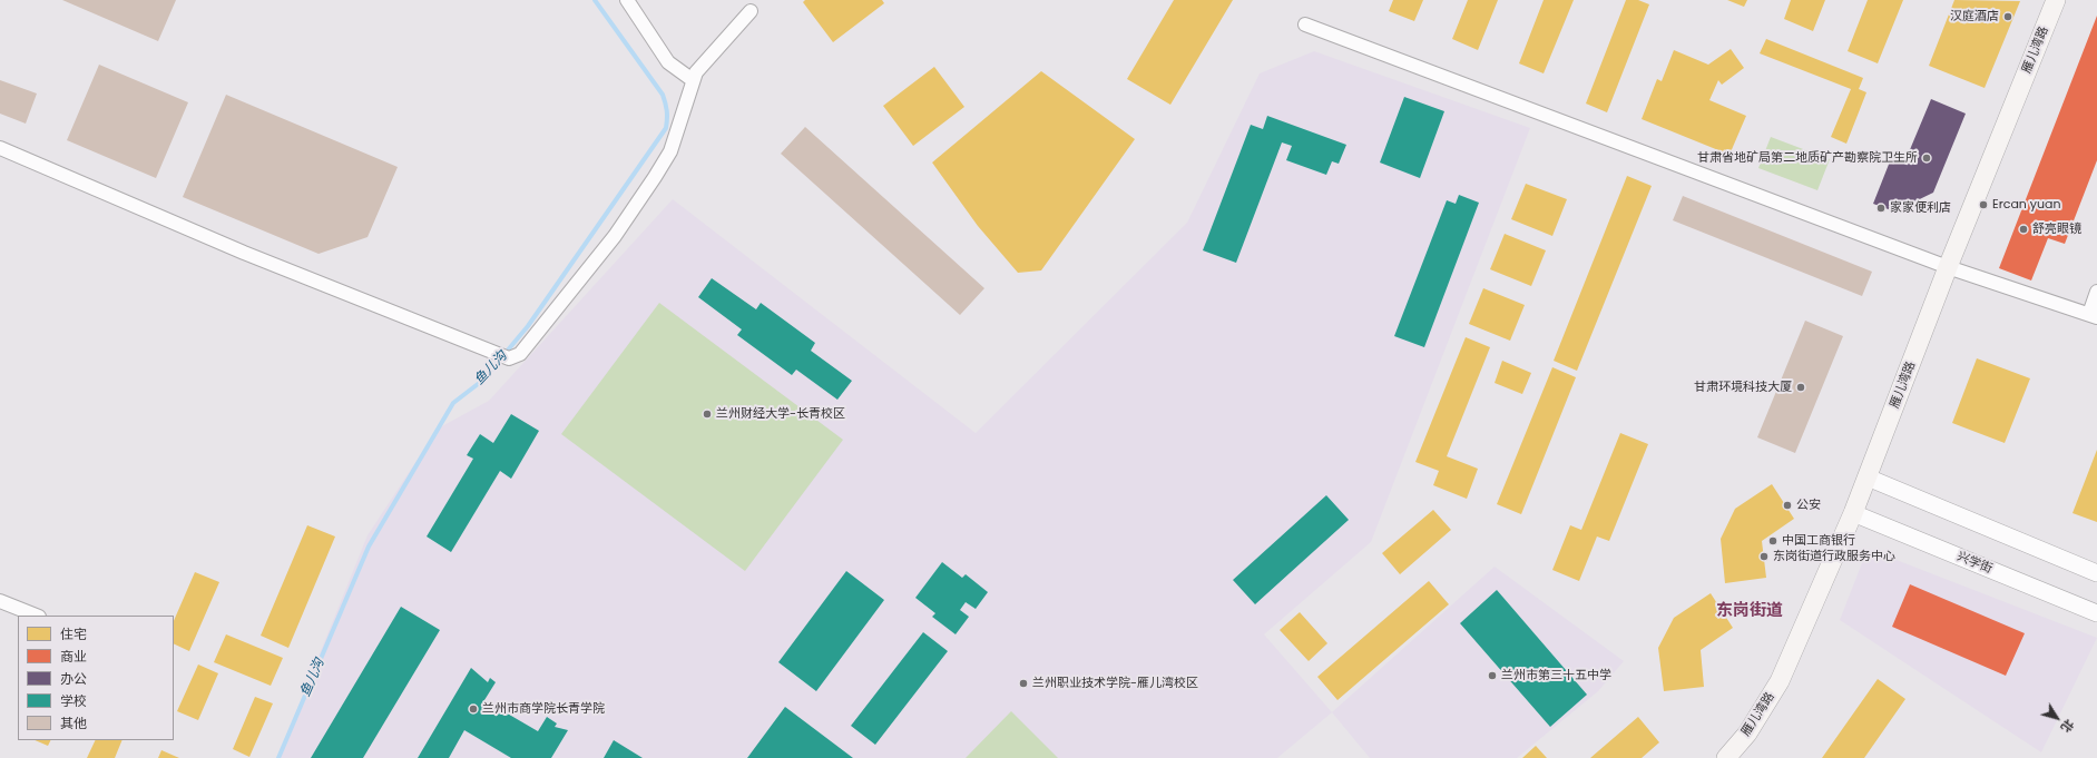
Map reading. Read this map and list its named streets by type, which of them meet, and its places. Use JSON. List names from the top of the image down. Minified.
{"streets":{"main road":["雁儿湾路"],"street":["兴学街"]},"crossings":[["雁儿湾路","兴学街"]],"districts":["东岗街道"],"water":["鱼儿沟"],"places":["汉庭酒店","甘肃省地矿局第二地质矿产勘察院卫生所","Ercan yuan","家家便利店","舒亮眼镜","甘肃环境科技大厦","兰州财经大学-长青校区","公安","中国工商银行","东岗街道行政服务中心","兰州市第三十五中学","兰州职业技术学院-雁儿湾校区","兰州市商学院长青学院"],"legend":["住宅","商业","办公","学校","其他"],"north":"bottom right"}
